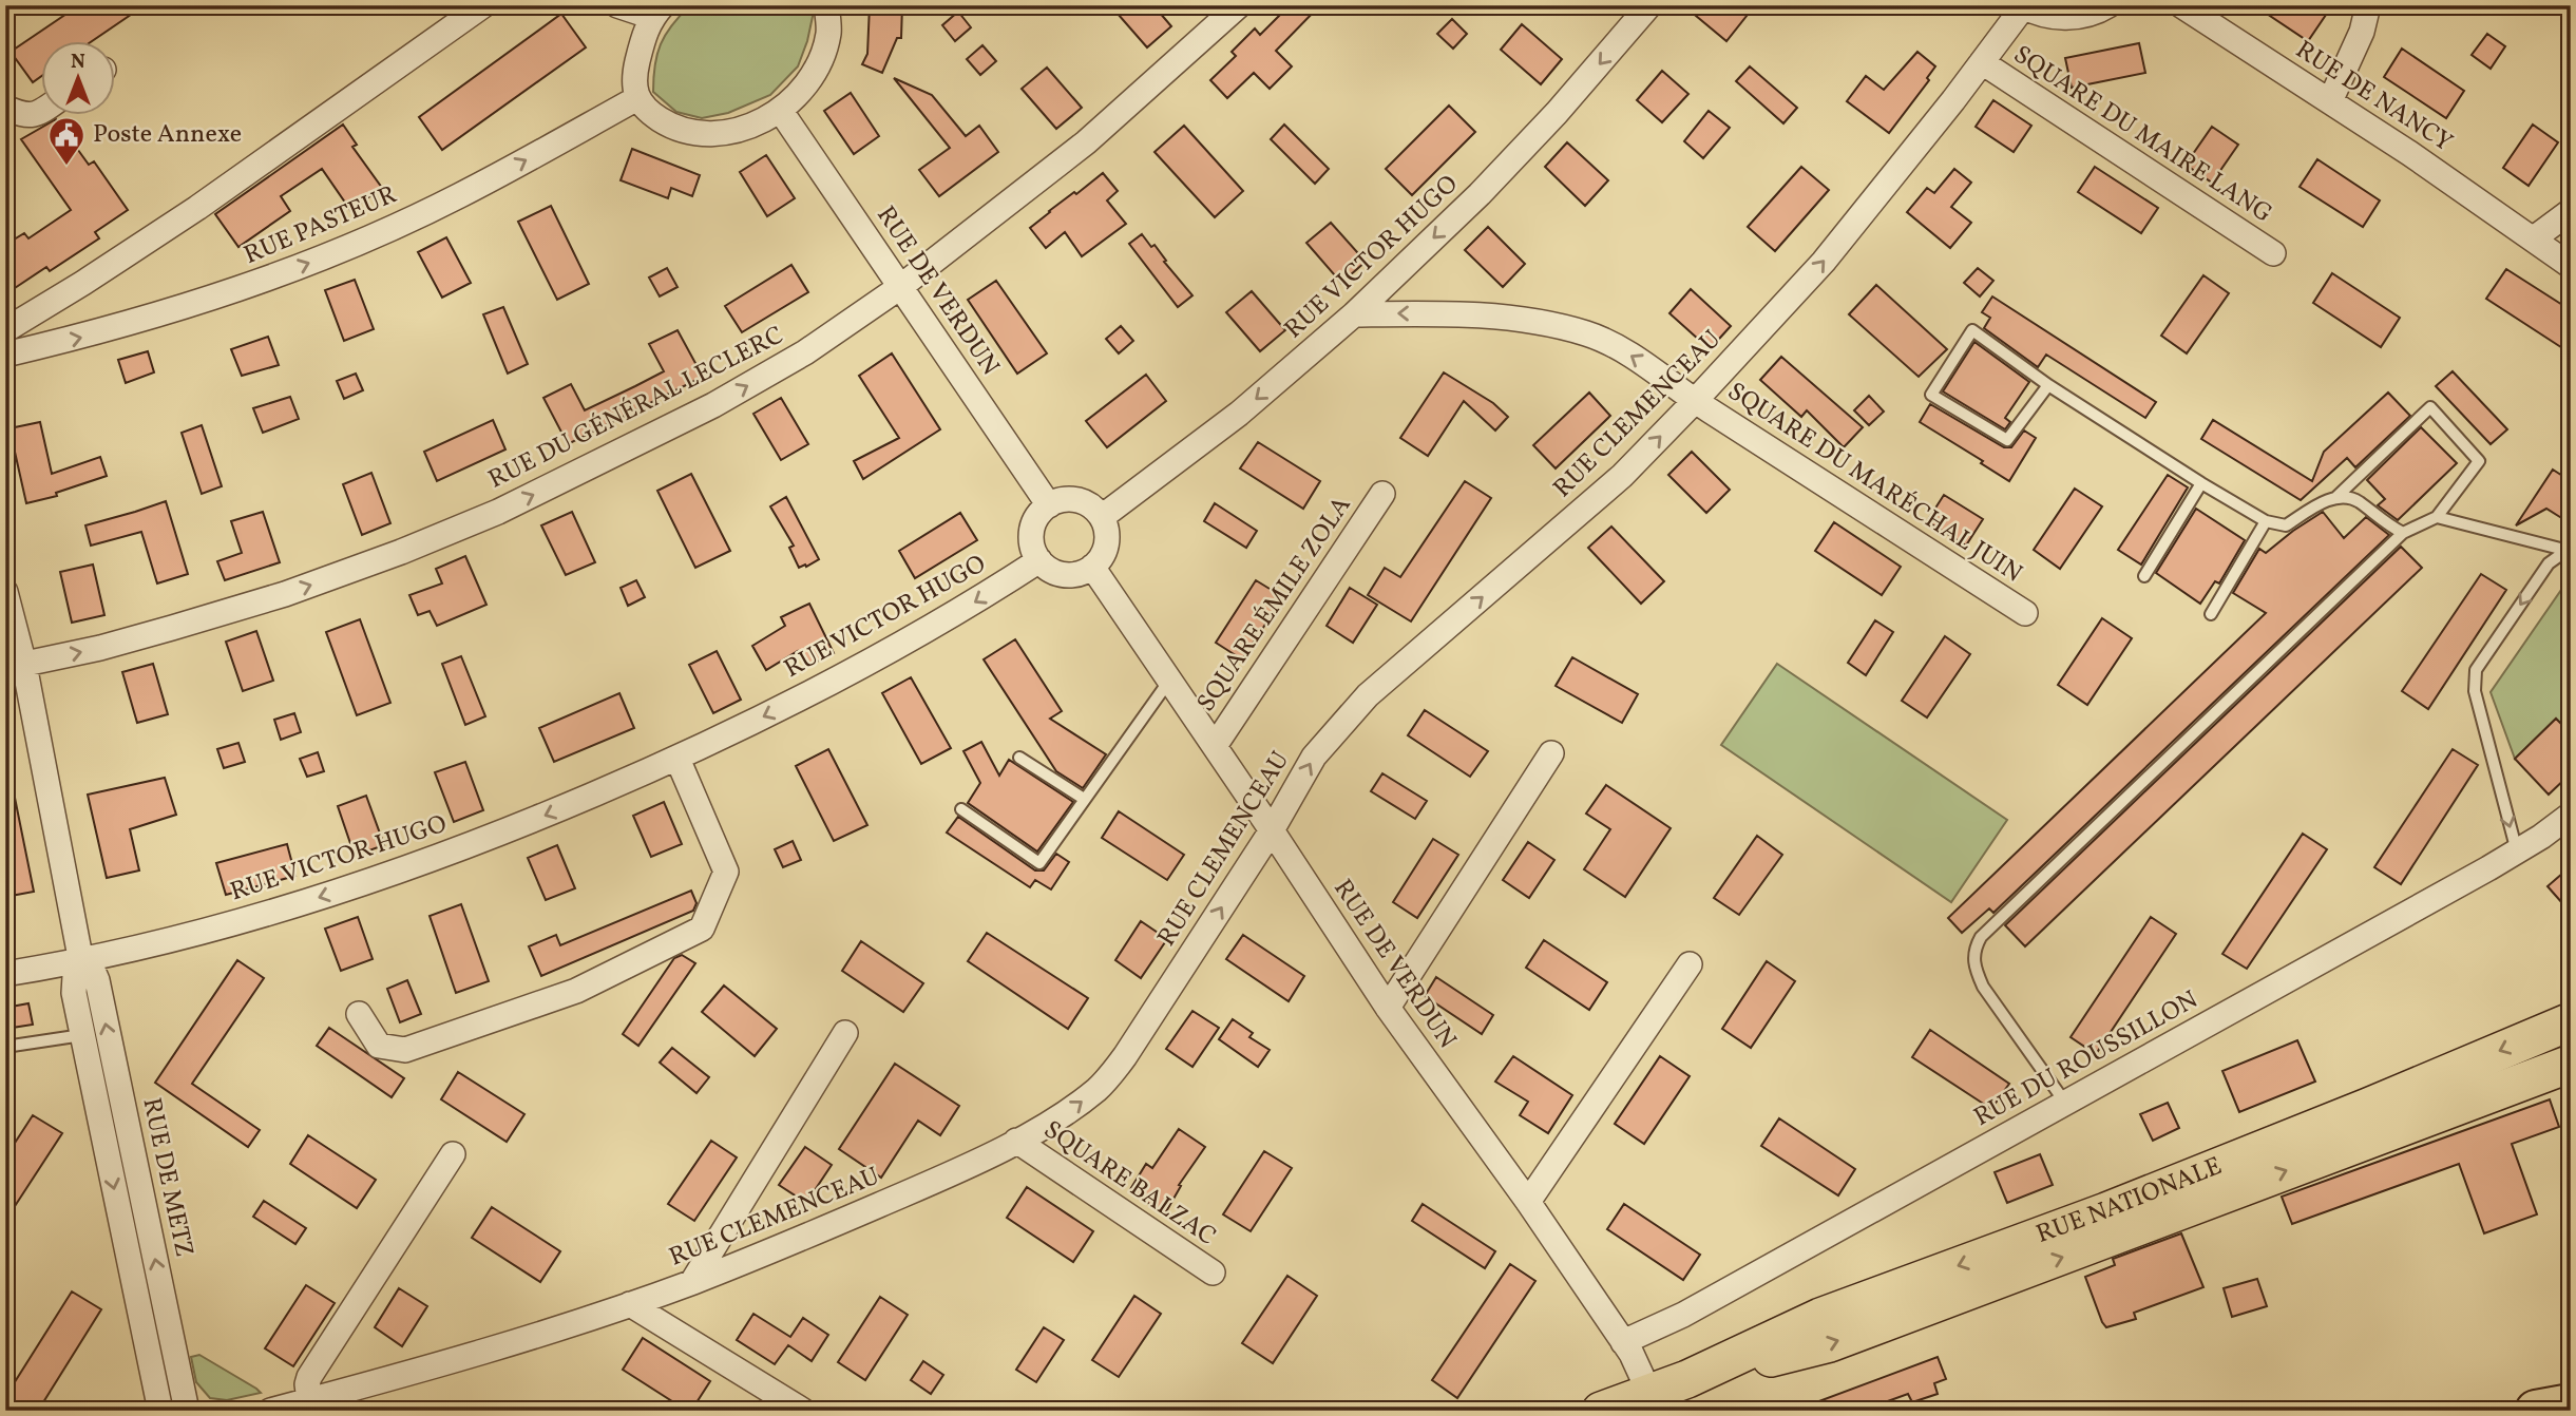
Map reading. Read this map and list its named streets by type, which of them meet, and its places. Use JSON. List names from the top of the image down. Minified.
{"streets":{"main road":["RUE NATIONALE"],"street":["RUE DE NANCY","SQUARE DU MAIRE LANG","RUE PASTEUR","RUE VICTOR HUGO","RUE DE VERDUN","RUE DU GÉNÉRAL LECLERC","RUE CLEMENCEAU","SQUARE DU MARÉCHAL JUIN","SQUARE ÉMILE ZOLA","RUE DU ROUSSILLON","RUE DE METZ","SQUARE BALZAC"]},"crossings":[["SQUARE DU MAIRE LANG","RUE CLEMENCEAU"],["RUE VICTOR HUGO","RUE DE VERDUN"],["RUE VICTOR HUGO","SQUARE DU MARÉCHAL JUIN"],["RUE VICTOR HUGO","RUE DE METZ"],["RUE DE VERDUN","RUE DU GÉNÉRAL LECLERC"],["RUE DE VERDUN","RUE CLEMENCEAU"],["RUE DE VERDUN","SQUARE ÉMILE ZOLA"],["RUE DE VERDUN","RUE DU ROUSSILLON"],["RUE DE VERDUN","RUE NATIONALE"],["RUE DU GÉNÉRAL LECLERC","RUE DE METZ"],["RUE CLEMENCEAU","SQUARE DU MARÉCHAL JUIN"],["RUE CLEMENCEAU","SQUARE BALZAC"]],"one_way":["RUE VICTOR HUGO","RUE DU GÉNÉRAL LECLERC","RUE CLEMENCEAU","SQUARE DU MARÉCHAL JUIN"],"places":{"public building":["Poste Annexe"]},"north":"top"}
